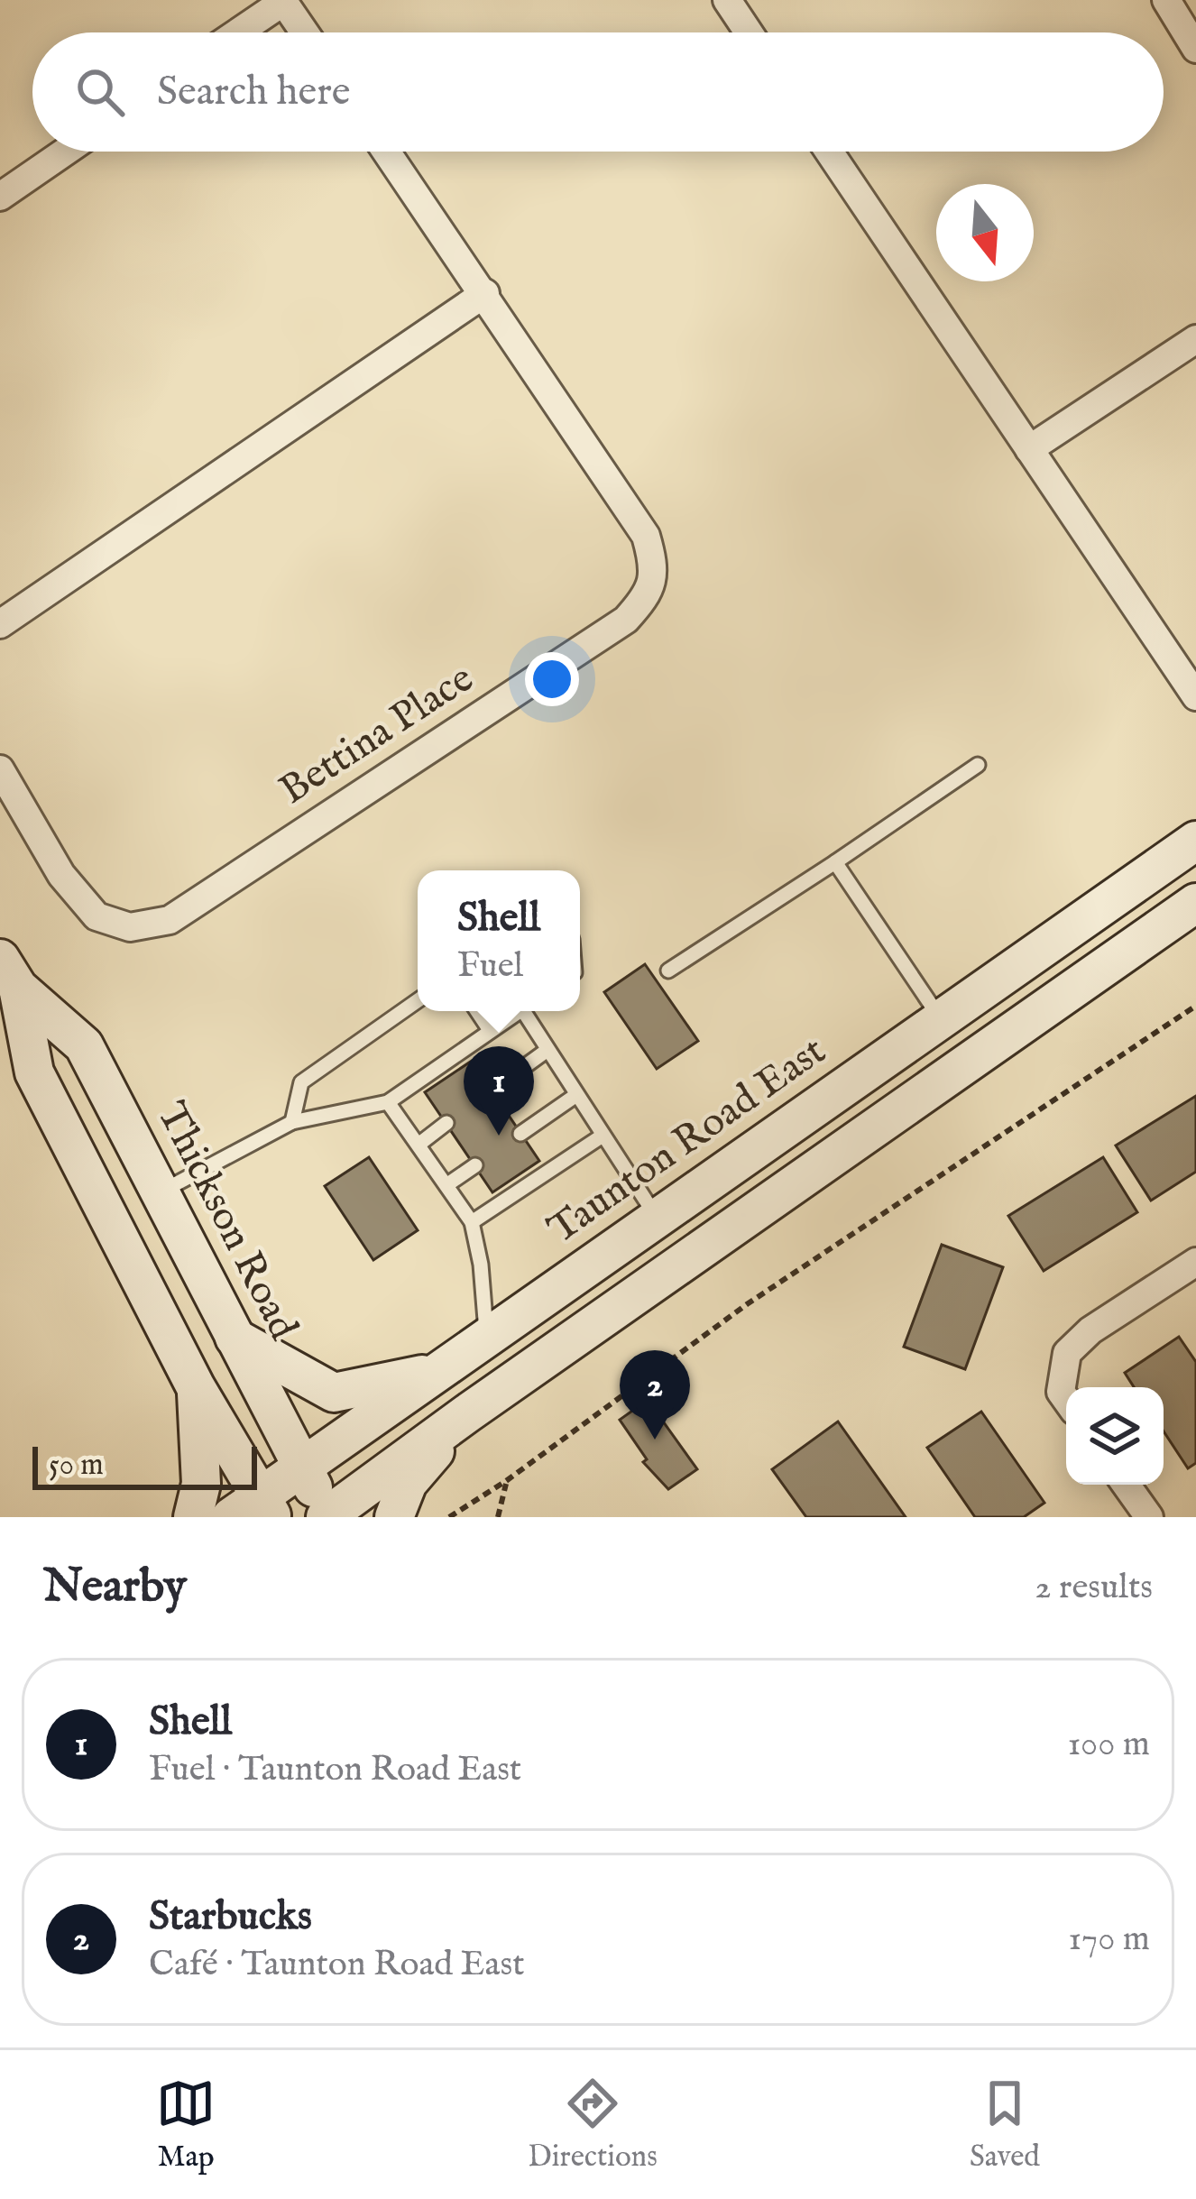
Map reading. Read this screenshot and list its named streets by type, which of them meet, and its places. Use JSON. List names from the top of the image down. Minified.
{"streets":{"main road":["Taunton Road East","Thickson Road"],"street":["Bettina Place"]},"crossings":[["Taunton Road East","Thickson Road"]],"scale_bar":"50 m","north":"bottom","page":{"search":"Search here","popup":["Shell","Fuel"],"pins":["1","2"],"scale":"50 m","heading":["Nearby","2 results"],"list":[{"mark":"1","name":"Shell","note":"Fuel · Taunton Road East","value":"100 m"},{"mark":"2","name":"Starbucks","note":"Café · Taunton Road East","value":"170 m"}],"nav":["Map","Directions","Saved"]}}
